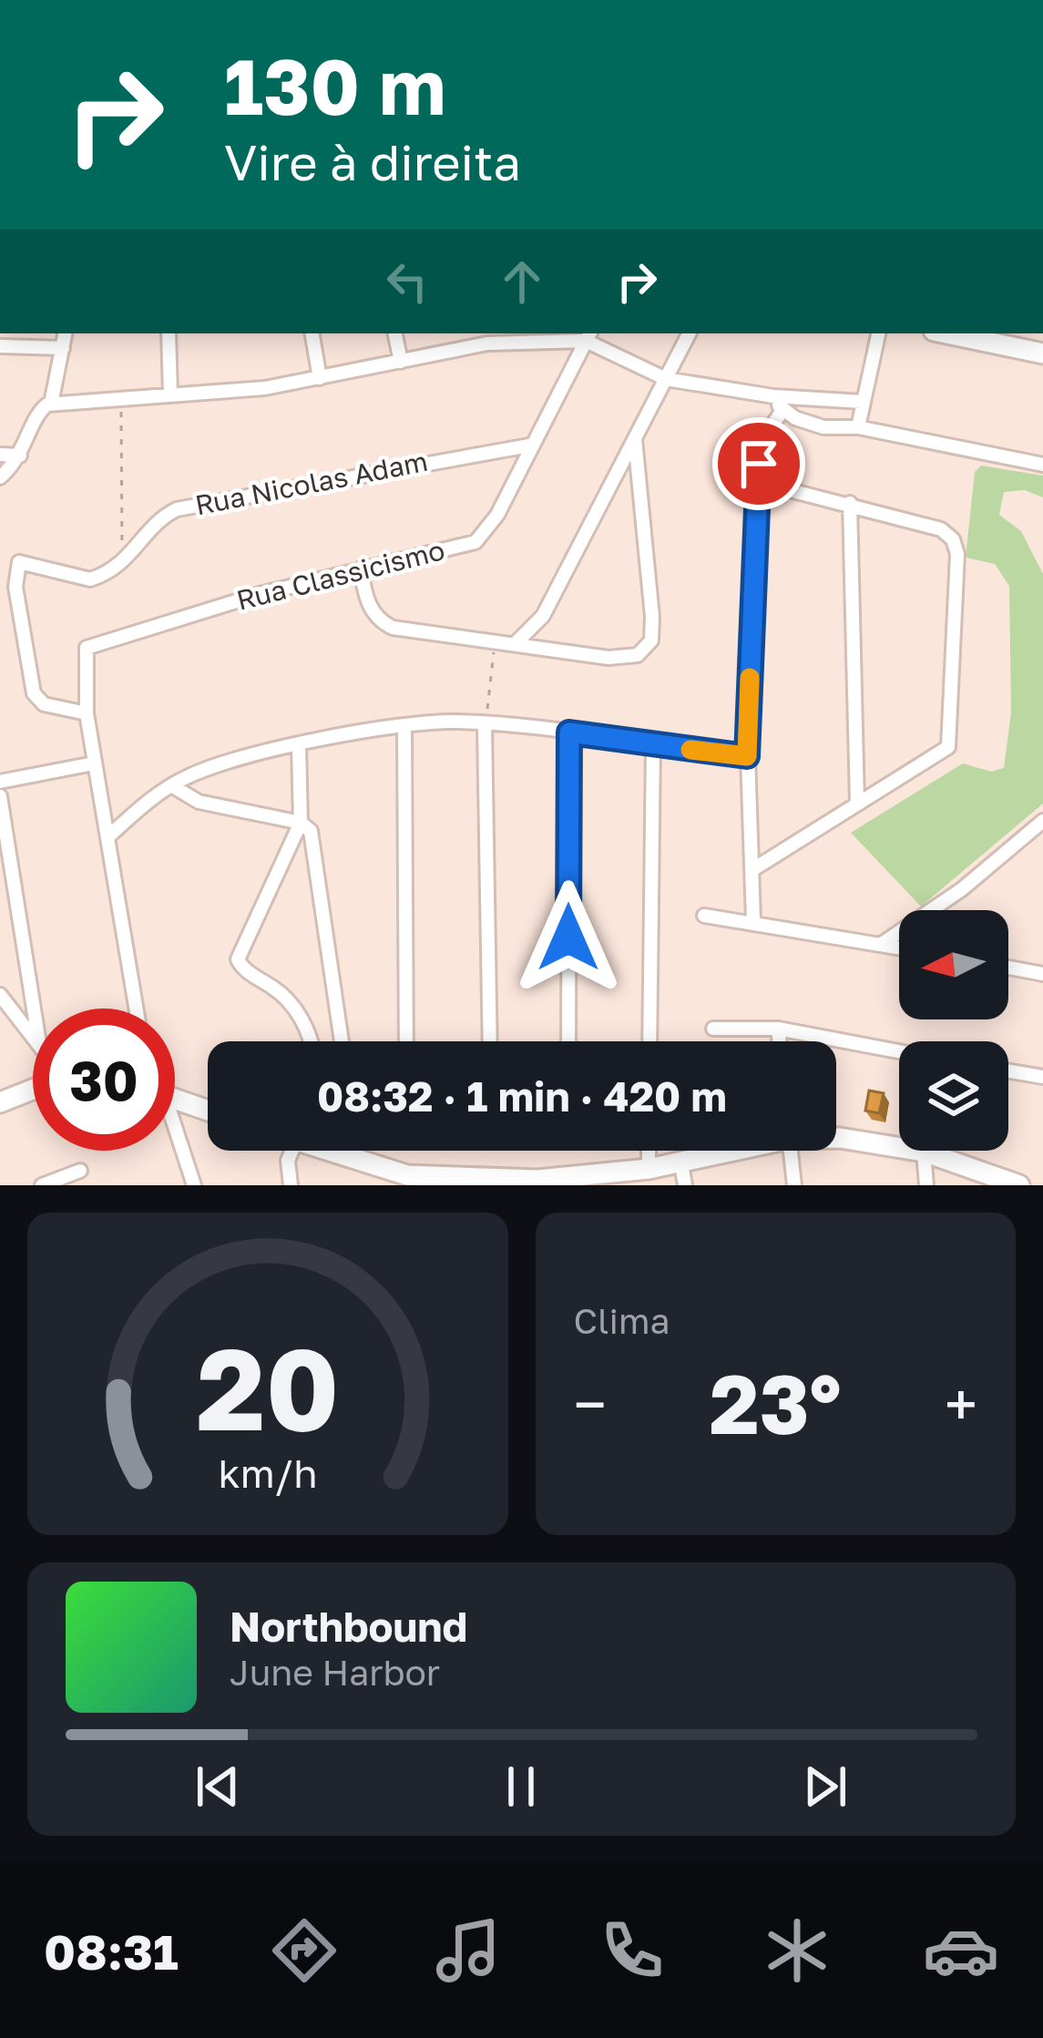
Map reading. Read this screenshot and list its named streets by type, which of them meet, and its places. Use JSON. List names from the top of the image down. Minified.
{"streets":{"street":["Rua Nicolas Adam","Rua Classicismo"]},"crossings":[["Rua Nicolas Adam","Rua Classicismo"]],"north":"left","page":{"turn":["130 m","Vire à direita"],"limit":"30","trip":"08:32 · 1 min · 420 m","tile":"Clima","heat":["−","23°","+"],"song":["Northbound","June Harbor"],"tabs":"08:31","gauge":["20","km/h"]}}
